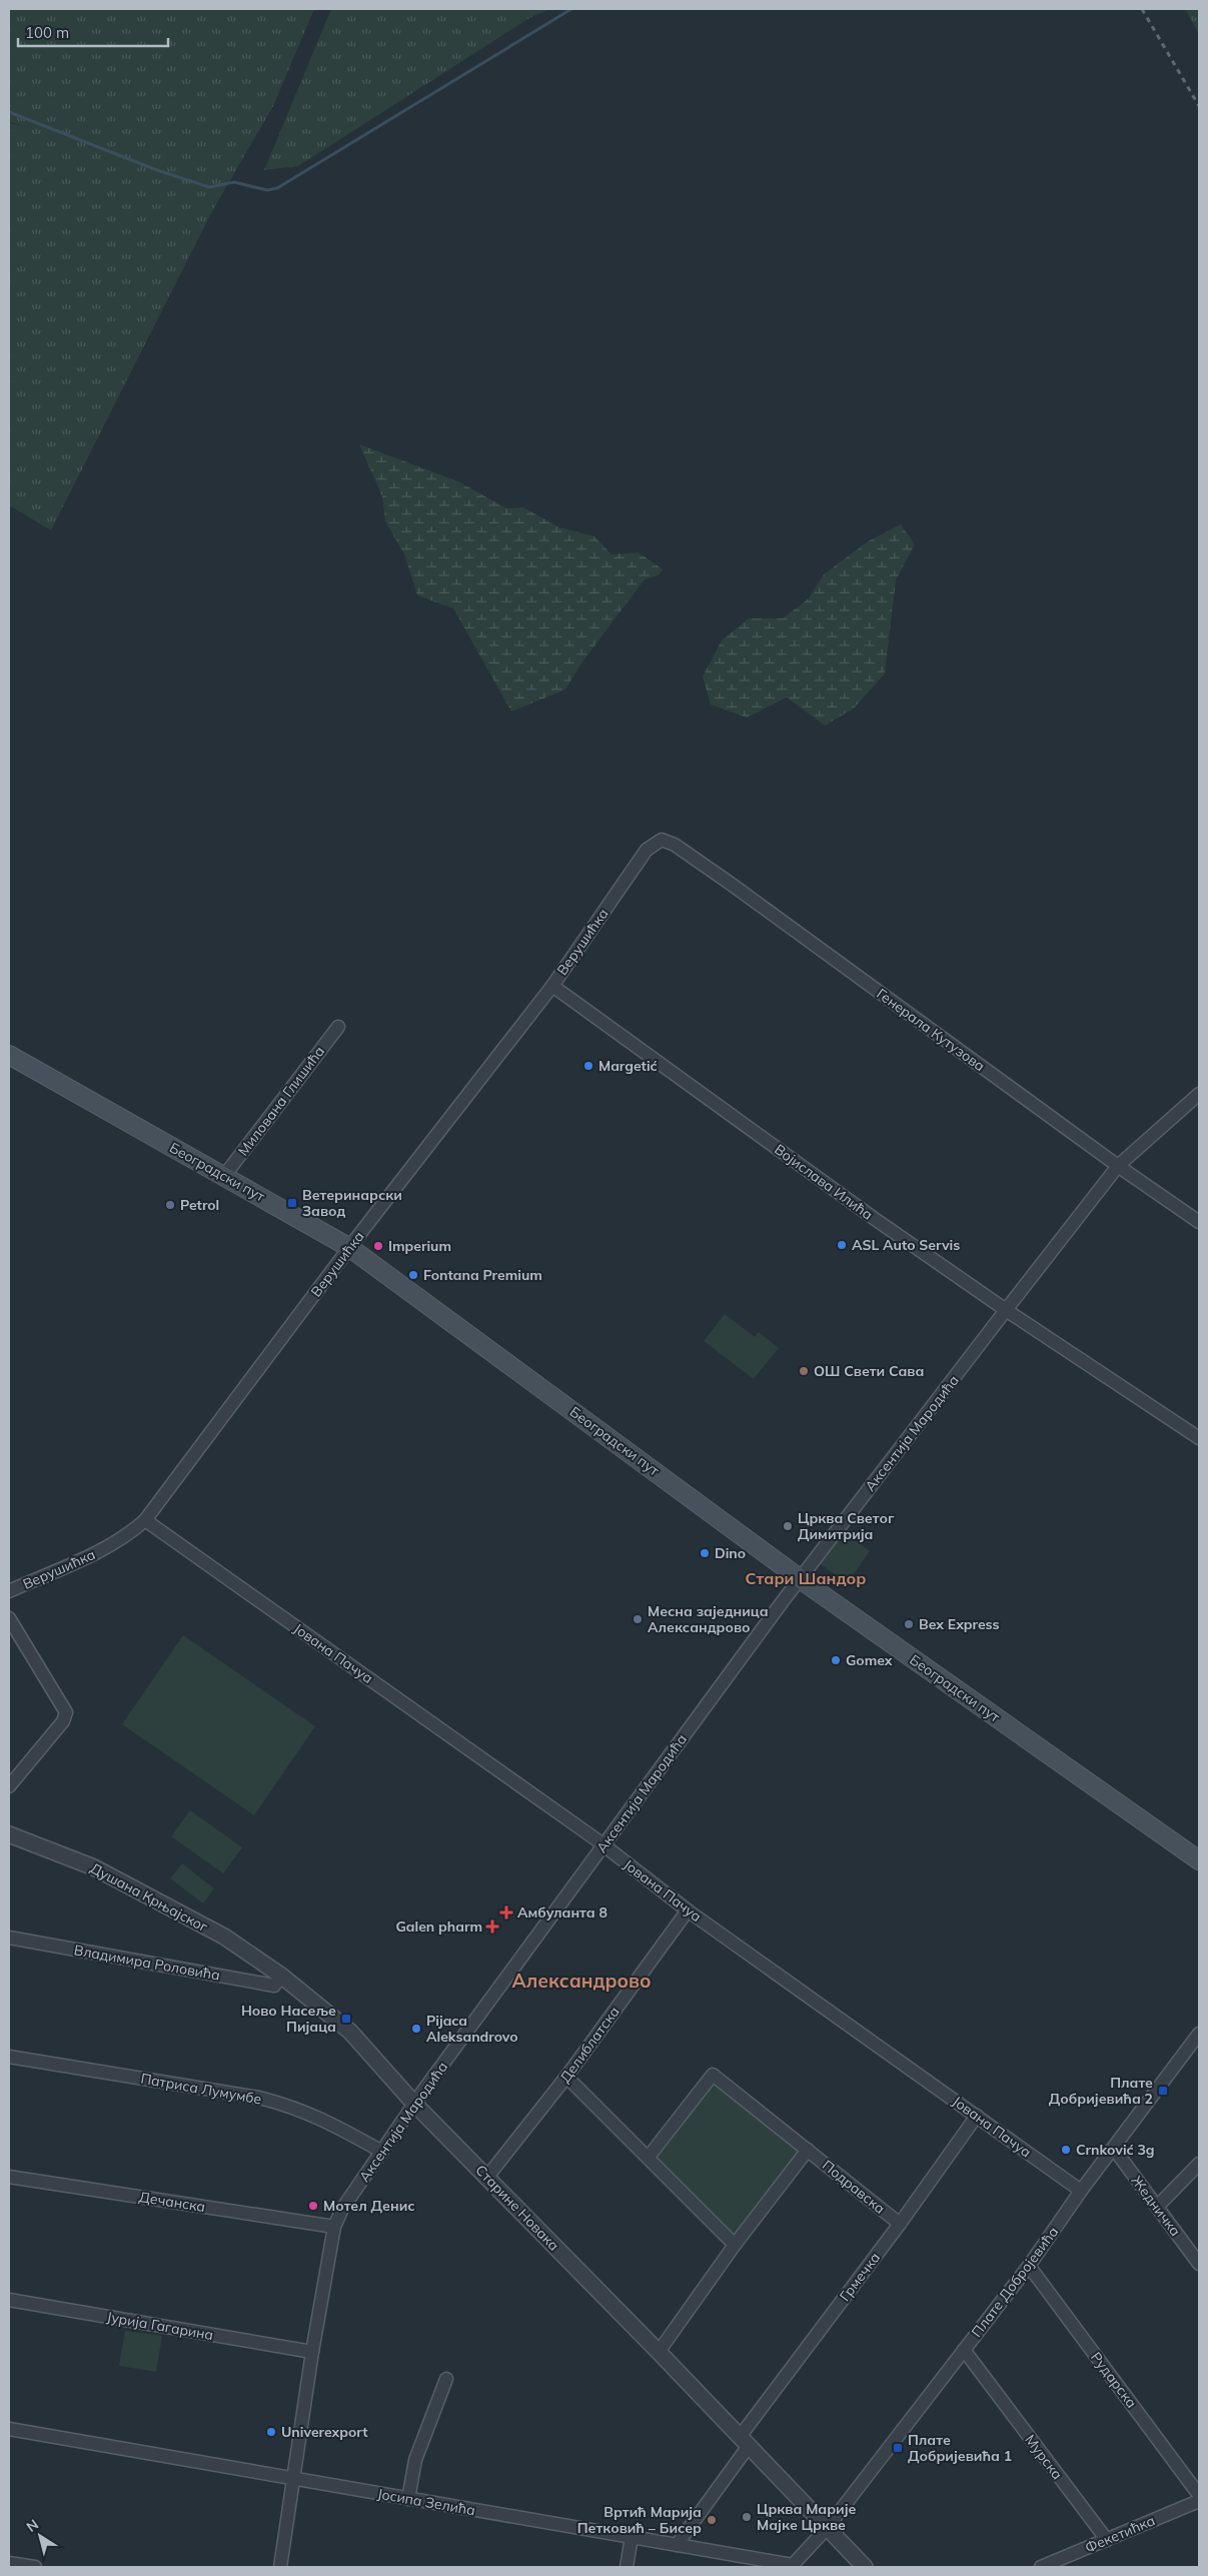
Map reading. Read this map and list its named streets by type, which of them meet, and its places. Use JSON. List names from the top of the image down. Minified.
{"streets":{"main road":["Београдски пут"],"street":["Верушићка","Генерала Кутузова","Милована Глишића","Војислава Илића","Аксентија Мародића","Јована Пачуа","Душана Крњајског","Владимира Роловића","Делиблатска","Патриса Лумумбе","Подравска","Дечанска","Жедничка","Старине Новака","Грмечка","Плате Добројевића","Јурија Гагарина","Рударска","Мурска","Јосипа Зелића","Фекетићка"]},"crossings":[["Верушићка","Генерала Кутузова"],["Верушићка","Београдски пут"],["Верушићка","Војислава Илића"],["Верушићка","Јована Пачуа"],["Генерала Кутузова","Аксентија Мародића"],["Милована Глишића","Београдски пут"],["Београдски пут","Аксентија Мародића"],["Војислава Илића","Аксентија Мародића"],["Аксентија Мародића","Јована Пачуа"],["Аксентија Мародића","Патриса Лумумбе"],["Аксентија Мародића","Дечанска"],["Аксентија Мародића","Старине Новака"],["Аксентија Мародића","Јурија Гагарина"],["Аксентија Мародића","Јосипа Зелића"],["Јована Пачуа","Делиблатска"],["Јована Пачуа","Грмечка"],["Јована Пачуа","Плате Добројевића"],["Душана Крњајског","Владимира Роловића"],["Душана Крњајског","Старине Новака"],["Владимира Роловића","Старине Новака"],["Делиблатска","Старине Новака"],["Подравска","Грмечка"],["Жедничка","Плате Добројевића"],["Старине Новака","Грмечка"],["Старине Новака","Плате Добројевића"],["Старине Новака","Јосипа Зелића"],["Плате Добројевића","Рударска"],["Плате Добројевића","Мурска"],["Плате Добројевића","Јосипа Зелића"],["Мурска","Фекетићка"]],"districts":["Стари Шандор","Александрово"],"places":{"other":["Margetić","Petrol","ASL Auto Servis","Imperium","Fontana Premium","ОШ Свети Сава","Црква Светог Димитрија","Dino","Месна заједница Александрово","Bex Express","Gomex","Pijaca Aleksandrovo","Crnković 3g","Мотел Денис","Univerexport","Црква Марије Мајке Цркве","Вртић Марија Петковић – Бисер"],"transit":["Ветеринарски Завод","Ново Насеље Пијаца","Плате Добријевића 2","Плате Добријевића 1"],"health":["Амбуланта 8","Galen pharm"]},"scale_bar":"100 m","north":"top left"}
